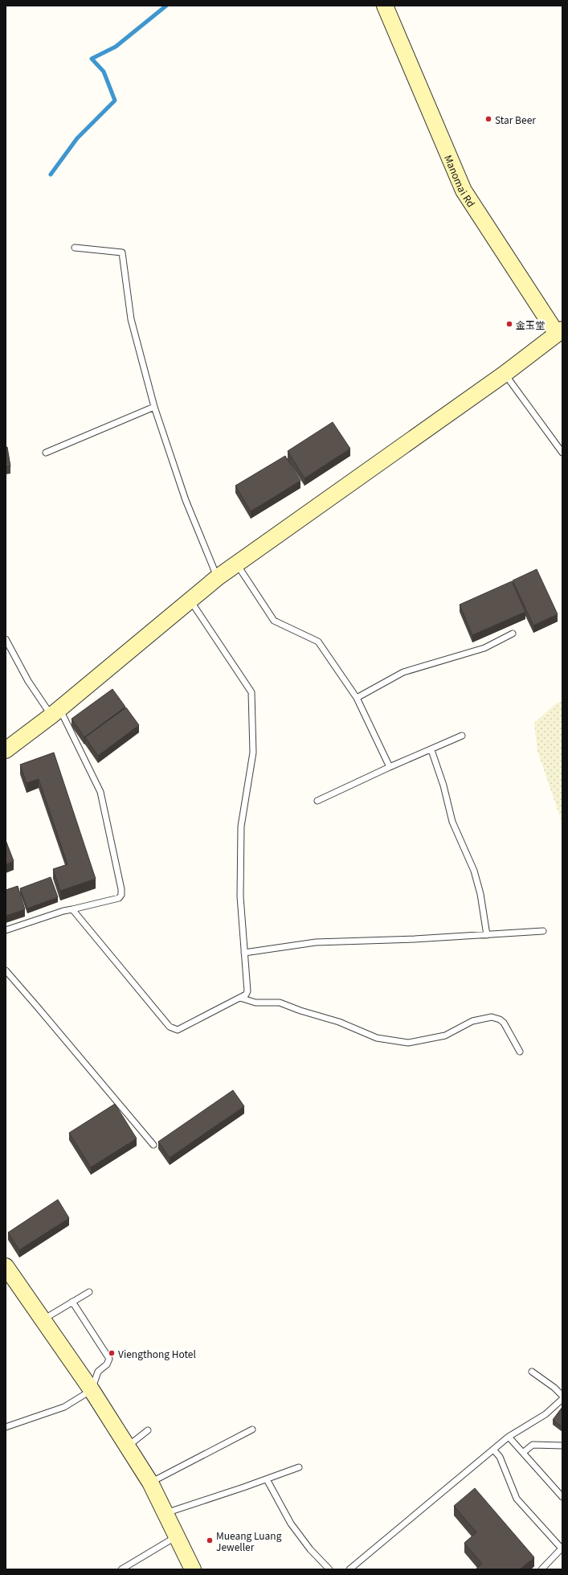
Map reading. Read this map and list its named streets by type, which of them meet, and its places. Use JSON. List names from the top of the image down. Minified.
{"streets":{"street":["Manomai Rd"]},"places":["Star Beer","金玉堂","Viengthong Hotel","Mueang Luang Jeweller"]}
